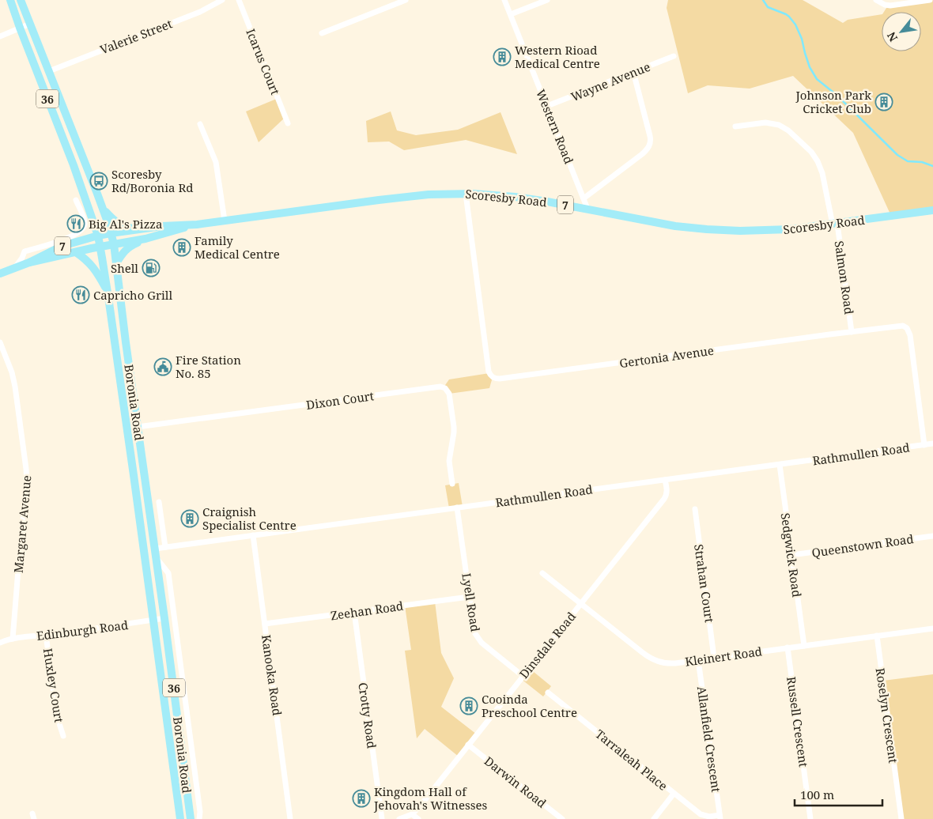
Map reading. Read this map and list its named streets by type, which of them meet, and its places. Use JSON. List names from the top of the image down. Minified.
{"streets":{"main road":["36","Scoresby Road","7","Boronia Road"],"street":["Valerie Street","Icarus Court","Wayne Avenue","Western Road","Salmon Road","Gertonia Avenue","Dixon Court","Rathmullen Road","Margaret Avenue","Queenstown Road","Sedgwick Road","Strahan Court","Lyell Road","Zeehan Road","Edinburgh Road","Dinsdale Road","Kleinert Road","Kanooka Road","Huxley Court","Crotty Road","Roselyn Crescent","Russell Crescent","Allanfield Crescent","Tarraleah Place","Darwin Road"]},"crossings":[["Valerie Street","Boronia Road"],["Wayne Avenue","Western Road"],["Western Road","Scoresby Road"],["Scoresby Road","Salmon Road"],["Scoresby Road","Gertonia Avenue"],["Scoresby Road","Boronia Road"],["Salmon Road","Gertonia Avenue"],["Gertonia Avenue","Rathmullen Road"],["Dixon Court","Boronia Road"],["Boronia Road","Rathmullen Road"],["Boronia Road","Edinburgh Road"],["Rathmullen Road","Sedgwick Road"],["Rathmullen Road","Lyell Road"],["Rathmullen Road","Dinsdale Road"],["Rathmullen Road","Kanooka Road"],["Margaret Avenue","Edinburgh Road"],["Queenstown Road","Sedgwick Road"],["Sedgwick Road","Kleinert Road"],["Strahan Court","Kleinert Road"],["Lyell Road","Zeehan Road"],["Lyell Road","Dinsdale Road"],["Zeehan Road","Kanooka Road"],["Zeehan Road","Crotty Road"],["Edinburgh Road","Huxley Court"],["Dinsdale Road","Kleinert Road"],["Dinsdale Road","Darwin Road"],["Kleinert Road","Roselyn Crescent"],["Kleinert Road","Russell Crescent"],["Kleinert Road","Allanfield Crescent"],["Allanfield Crescent","Tarraleah Place"]],"places":{"building":["Western Rioad Medical Centre","Johnson Park Cricket Club","Family Medical Centre","Craignish Specialist Centre","Cooinda Preschool Centre","Kingdom Hall of Jehovah's Witnesses"],"bus stop":["Scoresby Rd/Boronia Rd"],"restaurant":["Big Al's Pizza","Capricho Grill"],"fuel station":["Shell"],"public building":["Fire Station No. 85"]},"scale_bar":"100 m","north":"bottom left"}
